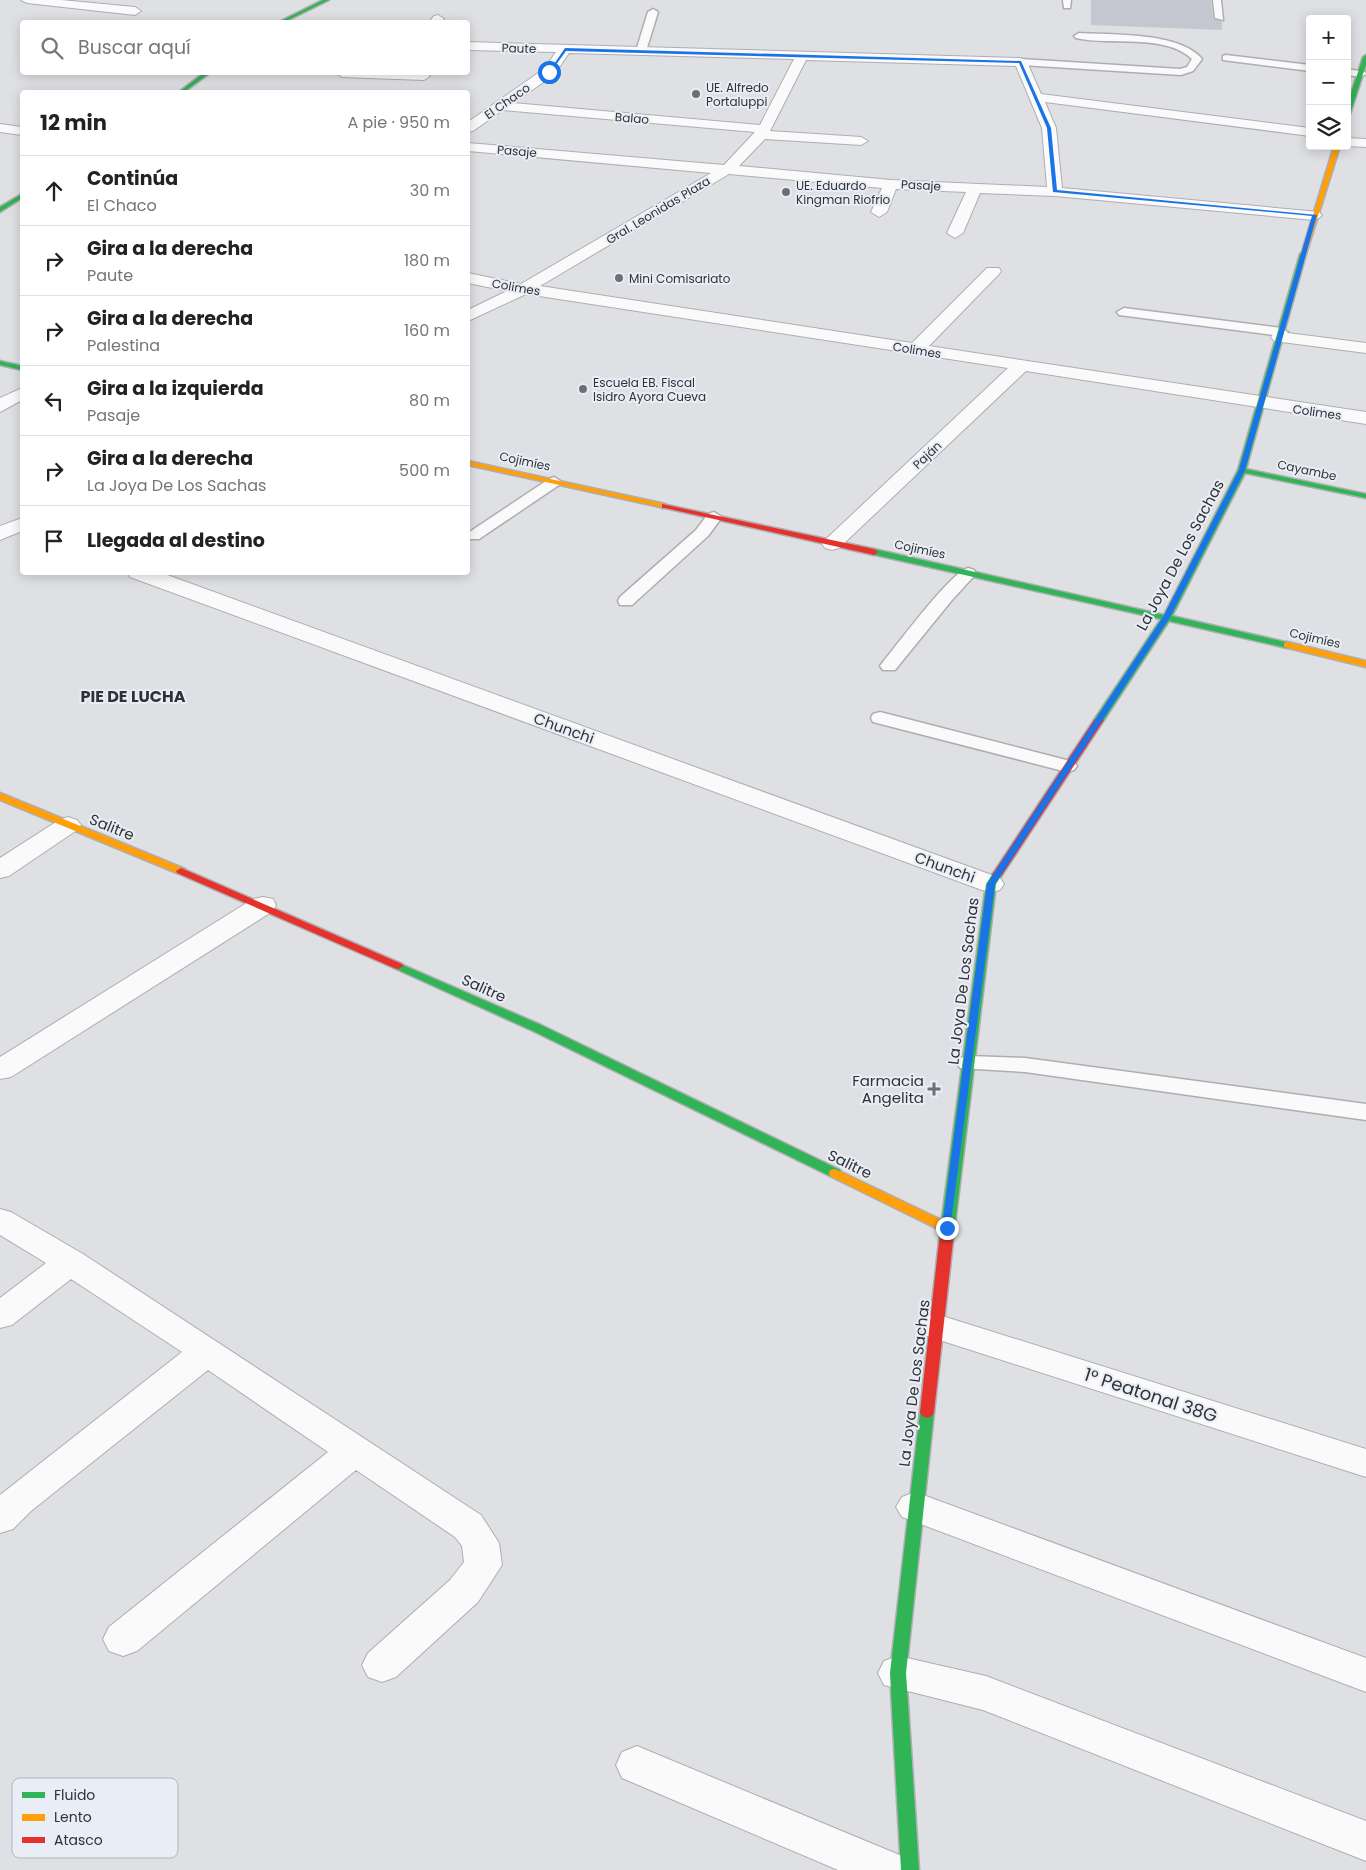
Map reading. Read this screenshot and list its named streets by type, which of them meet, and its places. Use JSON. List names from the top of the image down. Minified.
{"streets":{"street":["Paute","El Chaco","Balao","Pasaje","Gral. Leonidas Plaza","Colimes","Paján","Cojimíes","Cayambe","La Joya De Los Sachas","Chunchi","Salitre","1° Peatonal 38G"]},"crossings":[["Paute","El Chaco"],["Paute","Gral. Leonidas Plaza"],["El Chaco","Balao"],["Balao","Gral. Leonidas Plaza"],["Pasaje","Gral. Leonidas Plaza"],["Pasaje","La Joya De Los Sachas"],["Gral. Leonidas Plaza","Colimes"],["Colimes","Paján"],["Colimes","La Joya De Los Sachas"],["Paján","Cojimíes"],["Cojimíes","La Joya De Los Sachas"],["Cayambe","La Joya De Los Sachas"],["La Joya De Los Sachas","Chunchi"],["La Joya De Los Sachas","Salitre"],["La Joya De Los Sachas","1° Peatonal 38G"]],"districts":["PIE DE LUCHA"],"places":{"other":["UE. Alfredo Portaluppi","UE. Eduardo Kingman Riofrio","Mini Comisariato","Escuela EB. Fiscal Isidro Ayora Cueva"],"health":["Farmacia Angelita"]},"legend":["Fluido","Lento","Atasco"],"page":{"map_buttons":["+","−"],"search":"Buscar aquí","heading":["12 min","A pie · 950 m"],"list":[["Continúa","El Chaco","30 m"],["Gira a la derecha","Paute","180 m"],["Gira a la derecha","Palestina","160 m"],["Gira a la izquierda","Pasaje","80 m"],["Gira a la derecha","La Joya De Los Sachas","500 m"],"Llegada al destino"]}}
